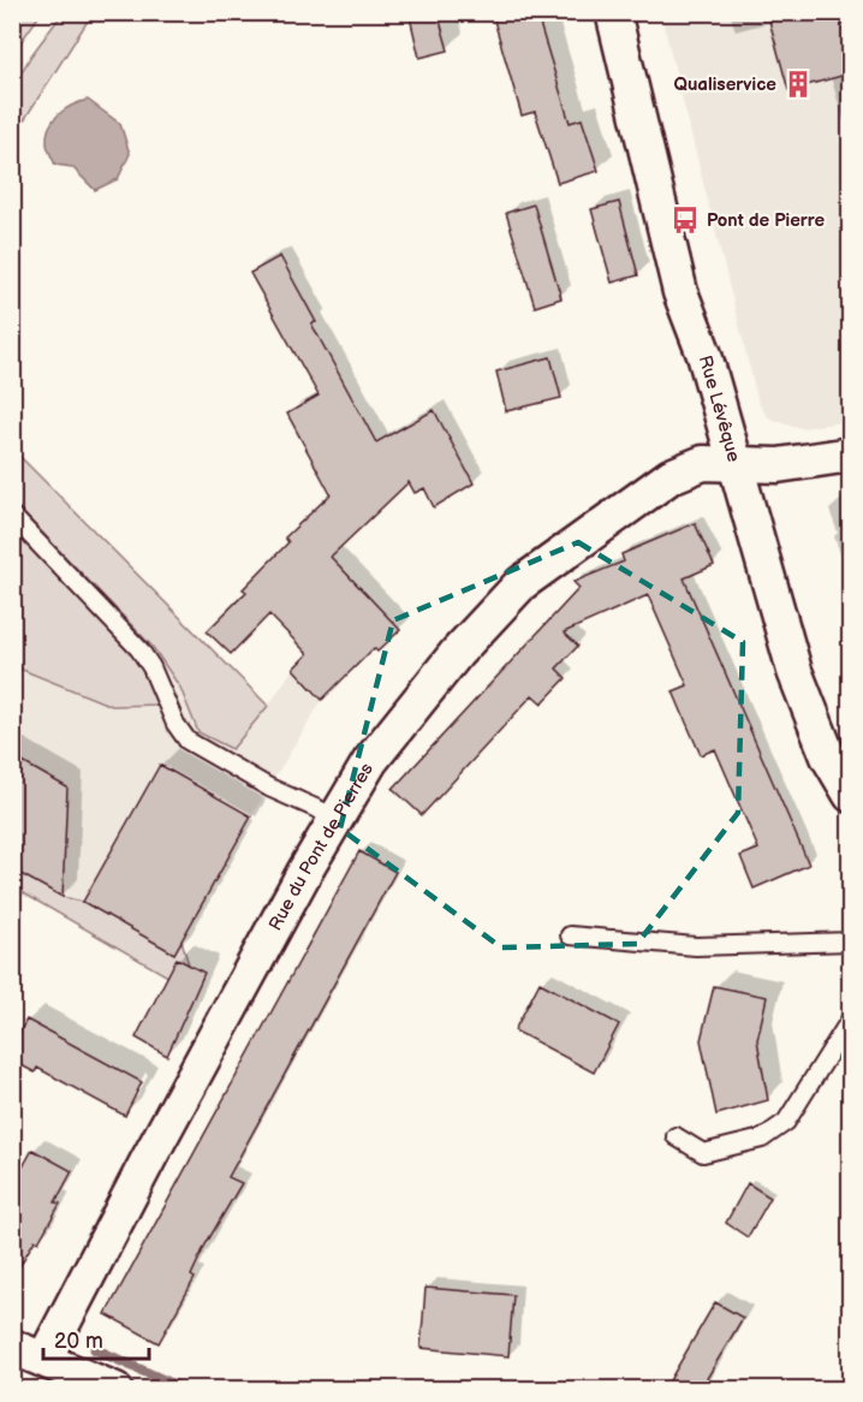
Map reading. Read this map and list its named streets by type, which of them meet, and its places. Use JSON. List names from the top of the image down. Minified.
{"streets":{"street":["Rue Lévêque","Rue du Pont de Pierres"]},"crossings":[["Rue Lévêque","Rue du Pont de Pierres"]],"places":{"building":["Qualiservice"],"bus stop":["Pont de Pierre"]},"scale_bar":"20 m"}
